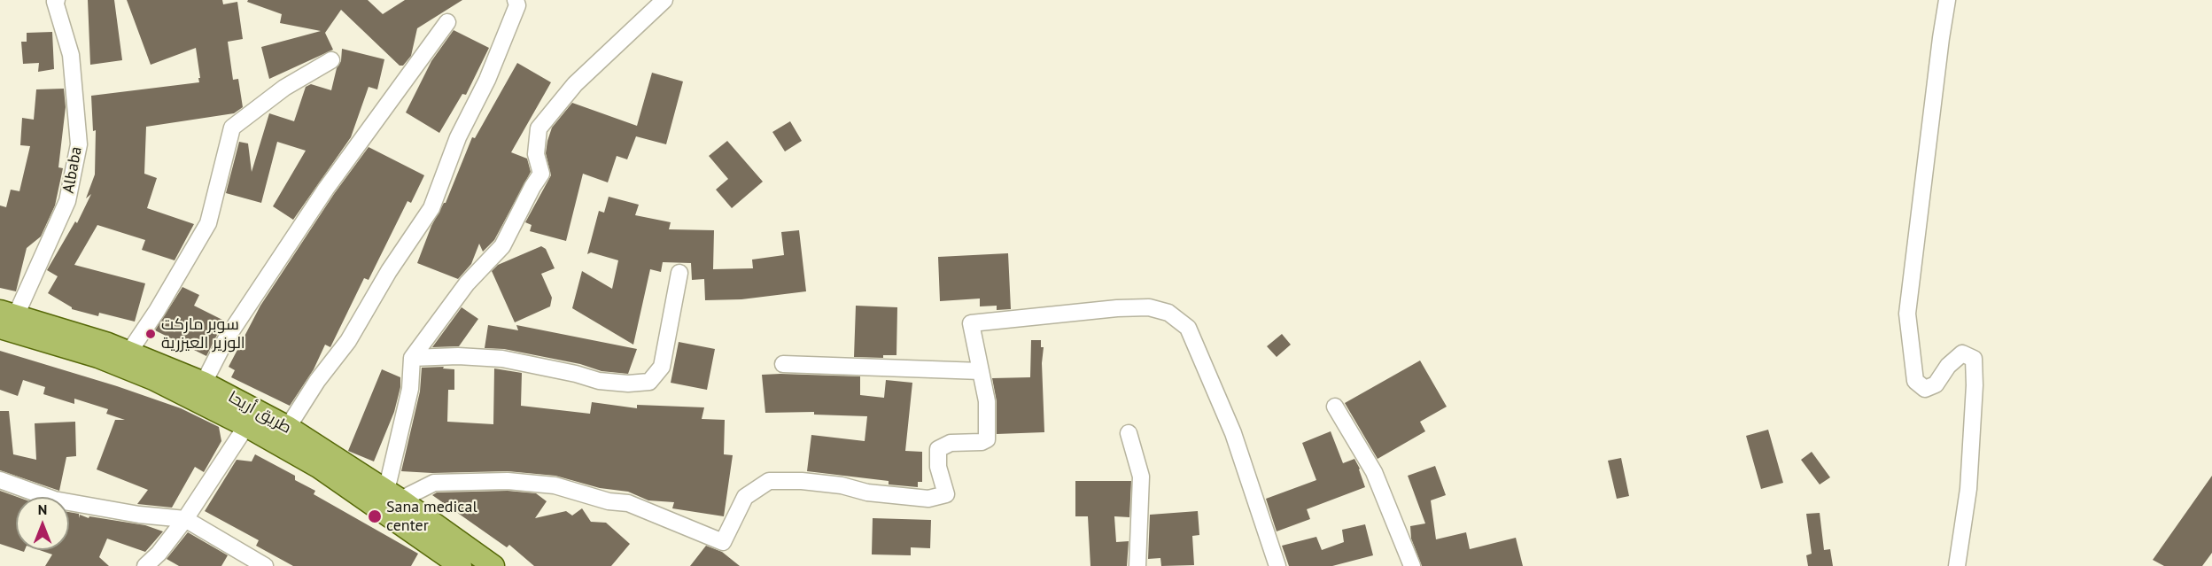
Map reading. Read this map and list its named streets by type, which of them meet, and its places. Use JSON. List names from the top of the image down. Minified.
{"streets":{"main road":["طريق أريحا"],"street":["Albaba"]},"crossings":[["Albaba","طريق أريحا"]],"places":["سوبر ماركت الوزير العيزرية","Sana medical center"],"north":"top"}
